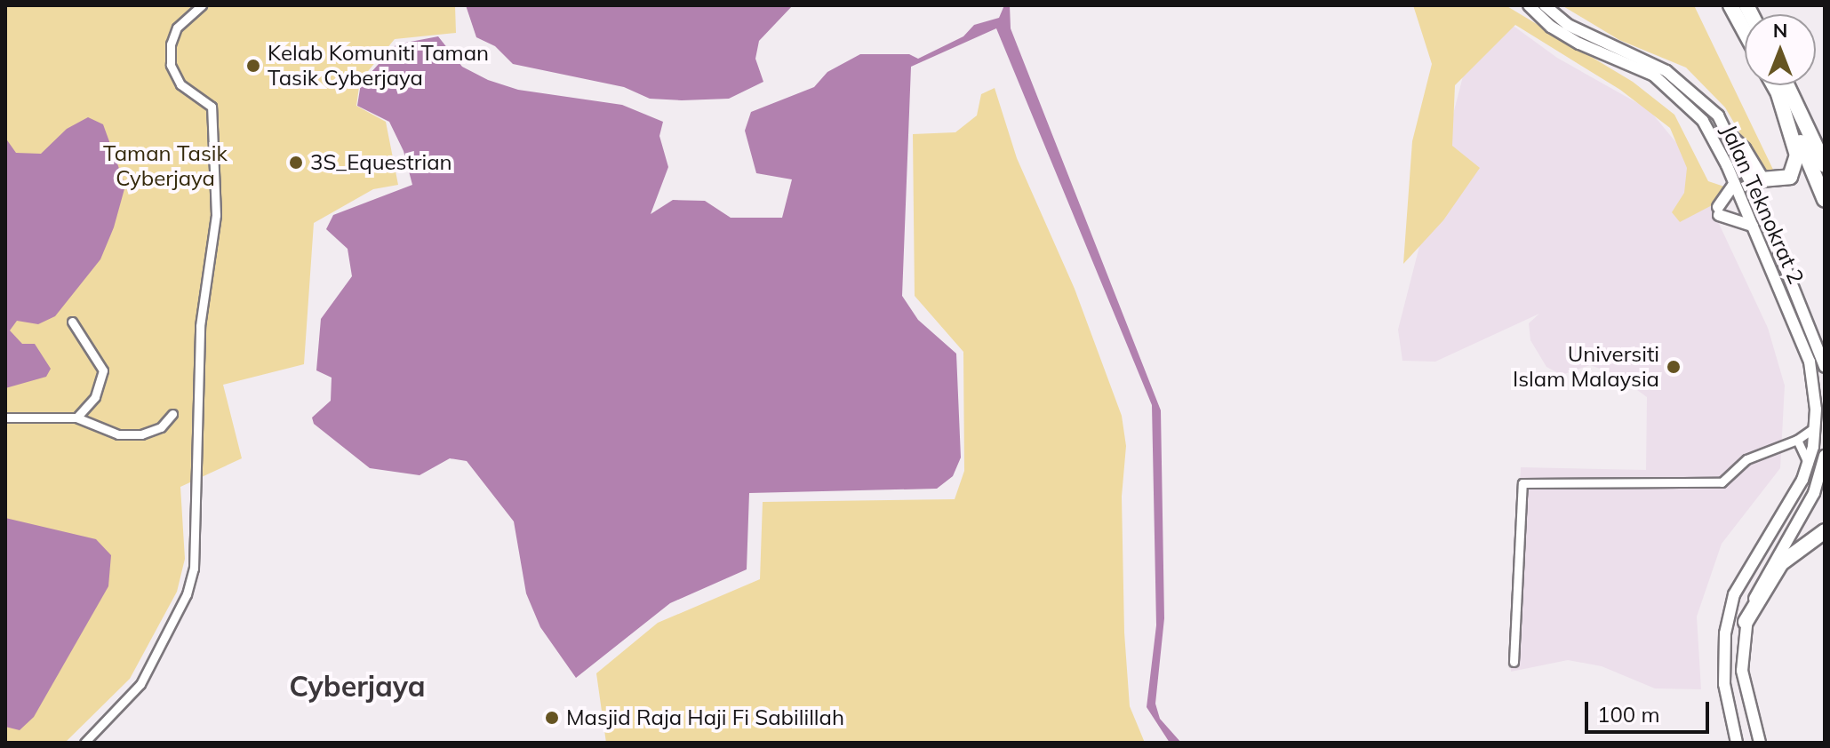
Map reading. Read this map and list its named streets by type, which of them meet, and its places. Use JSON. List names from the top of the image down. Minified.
{"streets":{"main road":["Jalan Teknokrat 2"]},"districts":["Cyberjaya"],"parks":["Taman Tasik Cyberjaya"],"places":["Kelab Komuniti Taman Tasik Cyberjaya","3S_Equestrian","Universiti Islam Malaysia","Masjid Raja Haji Fi Sabilillah"],"scale_bar":"100 m","north":"top"}
